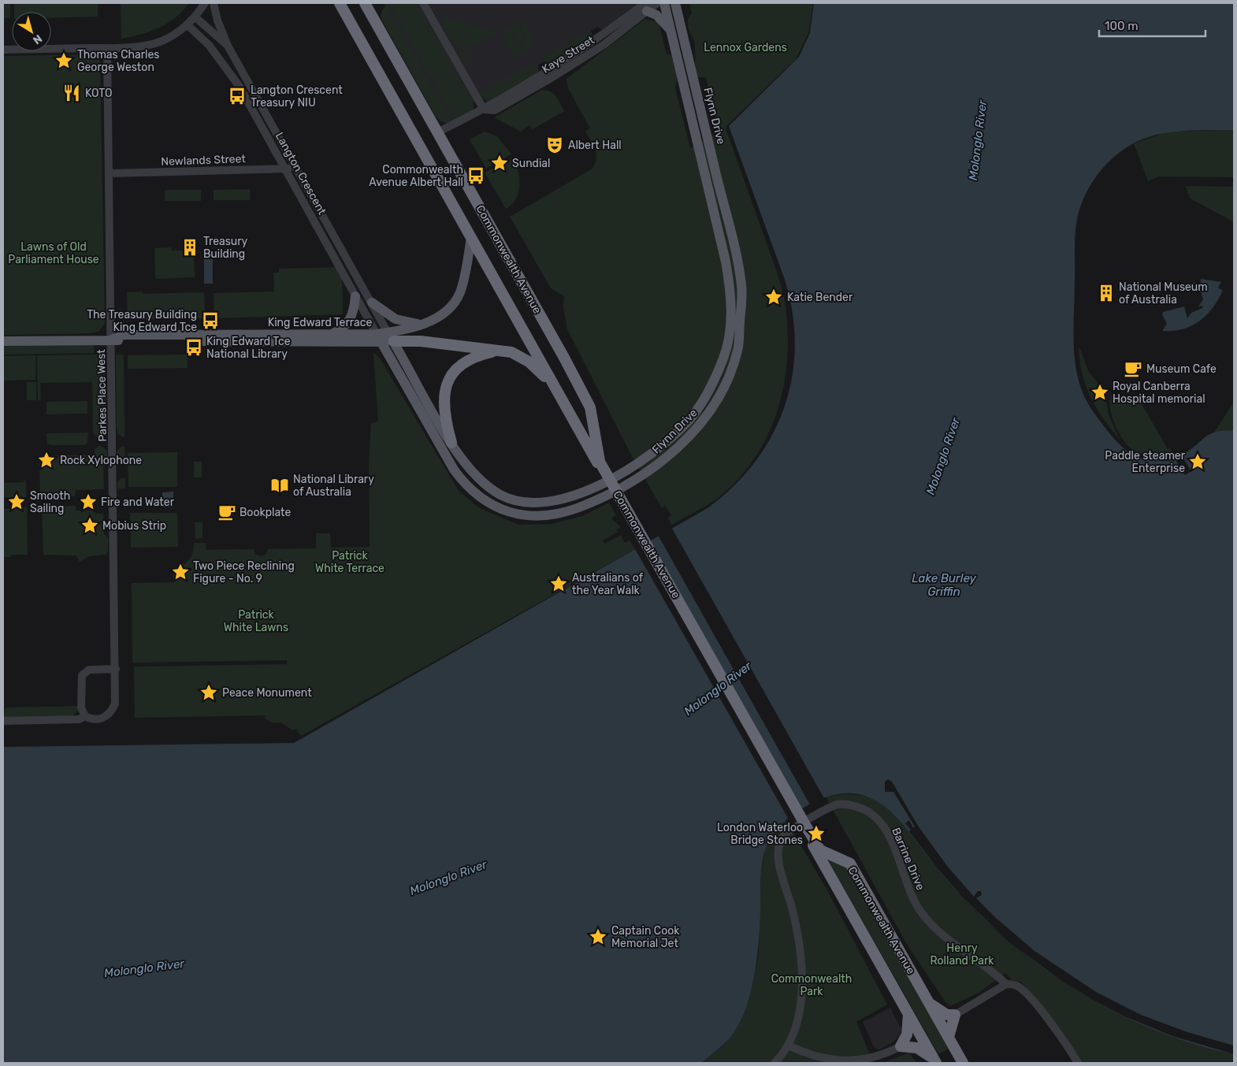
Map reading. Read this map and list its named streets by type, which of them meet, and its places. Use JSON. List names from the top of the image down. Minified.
{"streets":{"highway":["Commonwealth Avenue"],"main road":["Flynn Drive","King Edward Terrace"],"street":["Kaye Street","Newlands Street","Langton Crescent","Parkes Place West","Barrine Drive"]},"crossings":[["Kaye Street","Commonwealth Avenue"],["Flynn Drive","Langton Crescent"],["Flynn Drive","King Edward Terrace"],["Newlands Street","Langton Crescent"],["Newlands Street","Parkes Place West"],["Langton Crescent","King Edward Terrace"],["Commonwealth Avenue","King Edward Terrace"],["King Edward Terrace","Parkes Place West"]],"water":["Molonglo River","Lake Burley Griffin"],"parks":["Lennox Gardens","Lawns of Old Parliament House","Patrick White Terrace","Patrick White Lawns","Henry Rolland Park","Commonwealth Park"],"places":{"place":["Thomas Charles George Weston","Sundial","Katie Bender","Royal Canberra Hospital memorial","Rock Xylophone","Paddle steamer Enterprise","Smooth Sailing","Fire and Water","Mobius Strip","Two Piece Reclining Figure - No. 9","Australians of the Year Walk","Peace Monument","London Waterloo Bridge Stones","Captain Cook Memorial Jet"],"restaurant":["KOTO"],"bus stop":["Langton Crescent Treasury NIU","Commonwealth Avenue Albert Hall","The Treasury Building King Edward Tce","King Edward Tce National Library"],"theatre":["Albert Hall"],"building":["Treasury Building","National Museum of Australia"],"cafe":["Museum Cafe","Bookplate"],"library":["National Library of Australia"]},"scale_bar":"100 m","north":"bottom right"}
